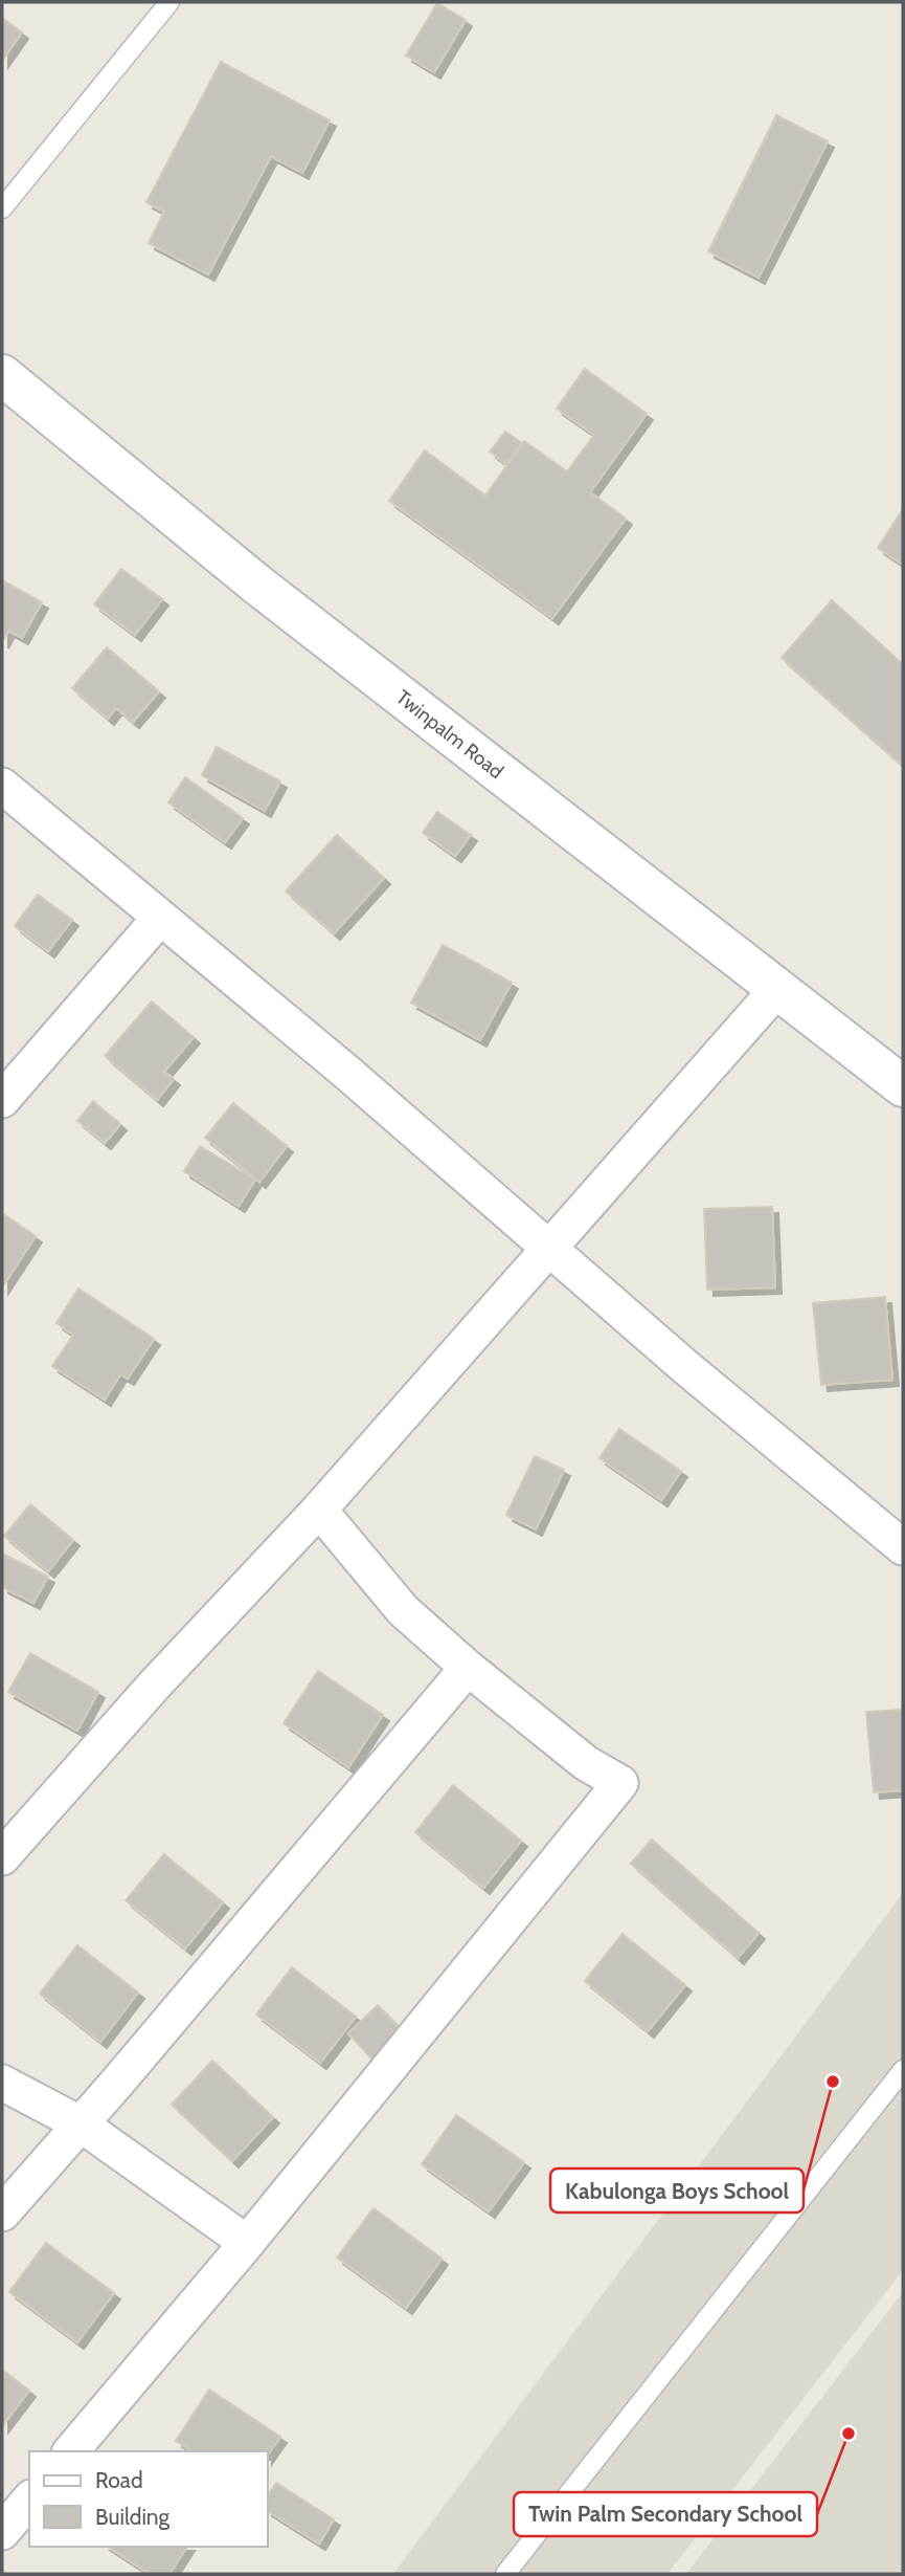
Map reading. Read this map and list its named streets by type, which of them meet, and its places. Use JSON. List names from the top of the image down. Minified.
{"streets":{"main road":["Twinpalm Road"]},"places":["Kabulonga Boys School","Twin Palm Secondary School"],"legend":["Road","Building"]}
